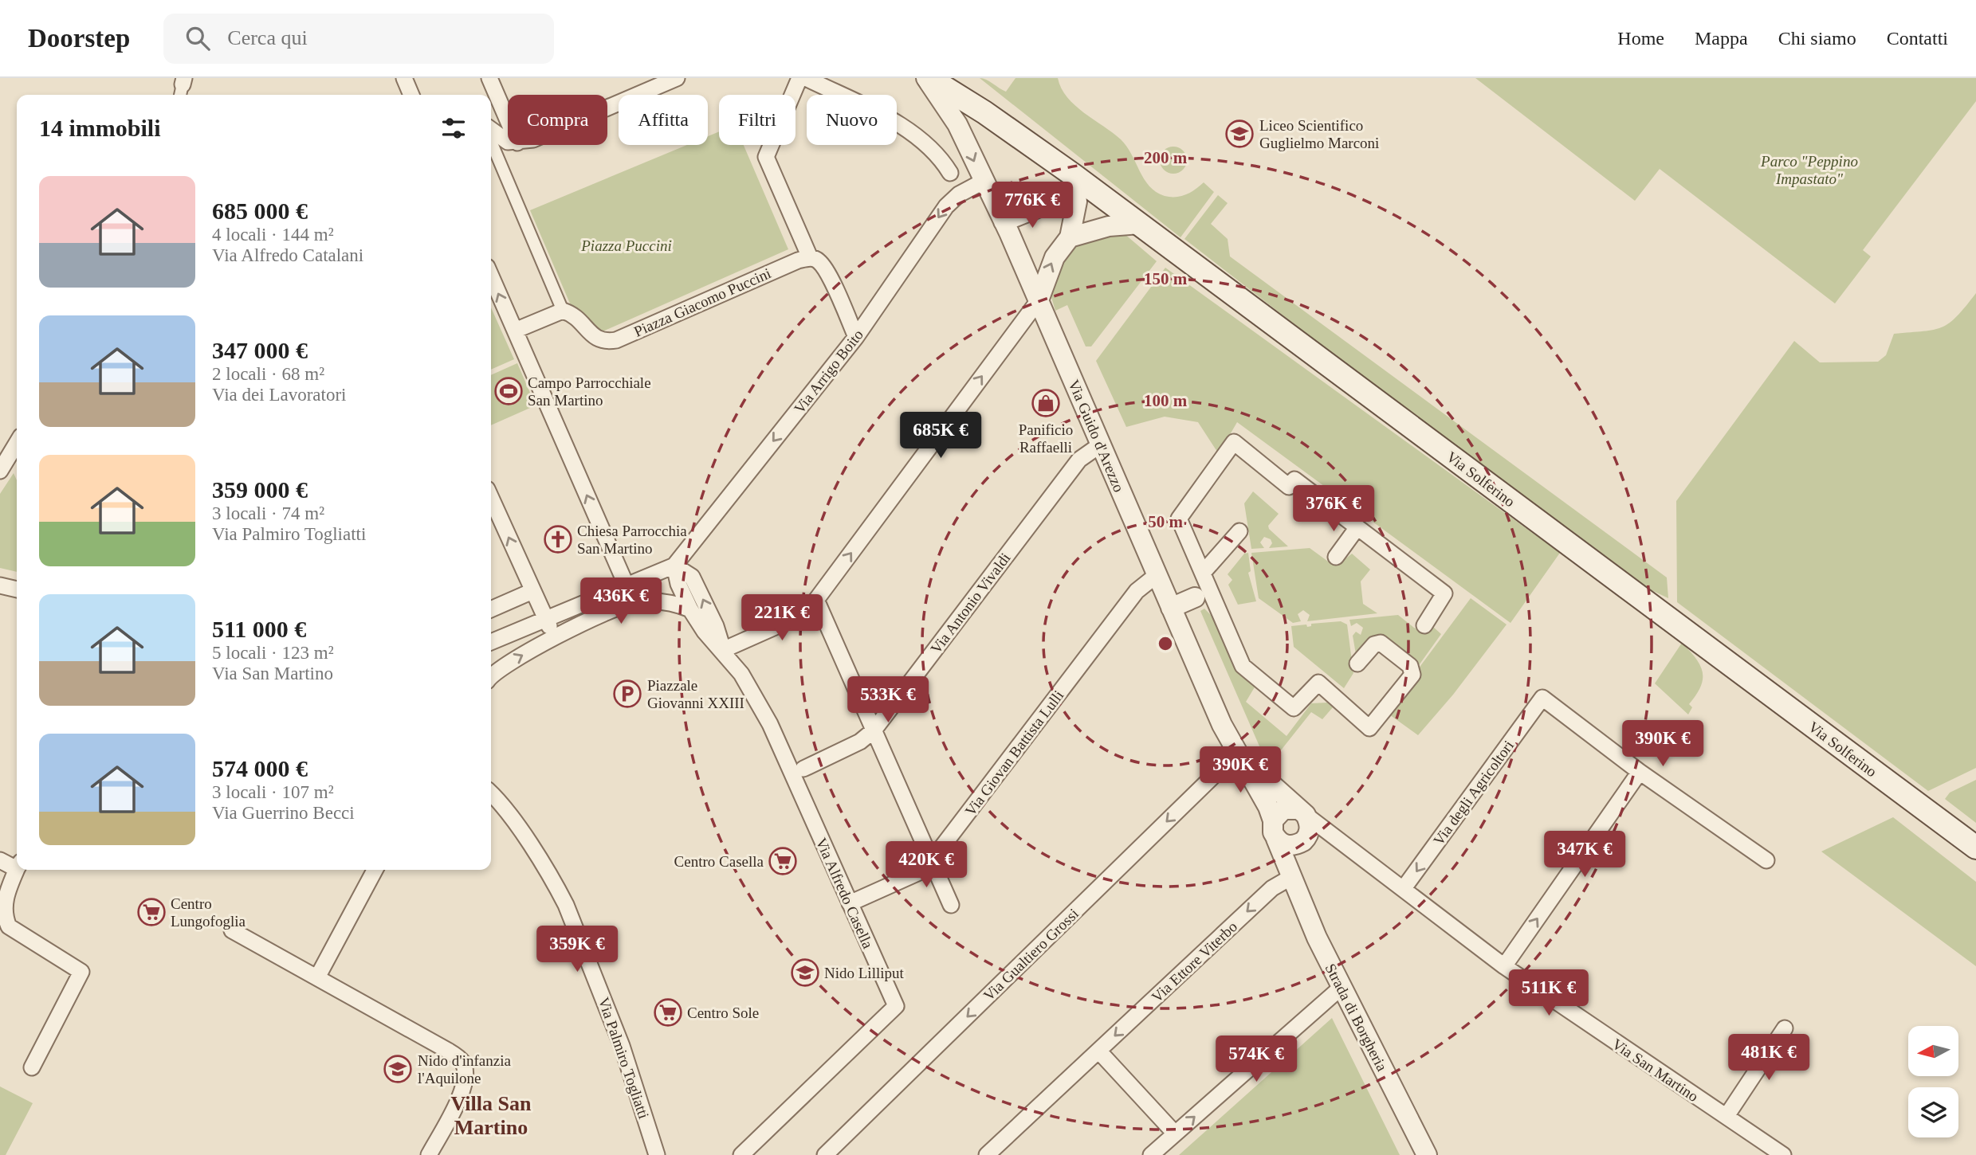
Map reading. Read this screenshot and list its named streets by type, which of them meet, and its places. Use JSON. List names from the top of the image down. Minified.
{"streets":{"main road":["Via Solferino"],"street":["Piazza Giacomo Puccini","Via Arrigo Boito","Via Guido d'Arezzo","Via Antonio Vivaldi","Via Giovan Battista Lulli","Via degli Agricoltori","Via Alfredo Casella","Via Gualtiero Grossi","Via Ettore Viterbo","Strada di Borgheria","Via Palmiro Togliatti","Via San Martino"]},"crossings":[["Via Arrigo Boito","Via Guido d'Arezzo"],["Via Arrigo Boito","Via Alfredo Casella"],["Via Guido d'Arezzo","Via Solferino"],["Via Guido d'Arezzo","Via Antonio Vivaldi"],["Via Guido d'Arezzo","Via Giovan Battista Lulli"],["Via Guido d'Arezzo","Via Gualtiero Grossi"],["Via Guido d'Arezzo","Strada di Borgheria"],["Via Giovan Battista Lulli","Via Alfredo Casella"],["Via degli Agricoltori","Via San Martino"],["Via Gualtiero Grossi","Strada di Borgheria"],["Via Ettore Viterbo","Strada di Borgheria"],["Strada di Borgheria","Via San Martino"]],"one_way":["Via Gualtiero Grossi"],"districts":["Villa San Martino"],"parks":["Parco \"Peppino Impastato\"","Piazza Puccini"],"places":{"school or university":["Liceo Scientifico Guglielmo Marconi","Nido Lilliput","Nido d'infanzia l'Aquilone"],"sports":["Campo Parrocchiale San Martino"],"shop":["Panificio Raffaelli"],"church":["Chiesa Parrocchia San Martino"],"parking":["Piazzale Giovanni XXIII"],"supermarket":["Centro Casella","Centro Lungofoglia","Centro Sole"]},"north":"left","page":{"header":"Doorstep","search":"Cerca qui","nav":["Home","Mappa","Chi siamo","Contatti"],"chip":["Compra","Affitta","Filtri","Nuovo"],"heading":"14 immobili","list":[{"name":"685 000 €","note":"4 locali · 144 m² · Via Alfredo Catalani"},{"name":"347 000 €","note":"2 locali · 68 m² · Via dei Lavoratori"},{"name":"359 000 €","note":"3 locali · 74 m² · Via Palmiro Togliatti"},{"name":"511 000 €","note":"5 locali · 123 m² · Via San Martino"},{"name":"574 000 €","note":"3 locali · 107 m² · Via Guerrino Becci"}],"price":["776K €","685K €","376K €","436K €","221K €","533K €","390K €","390K €","347K €","420K €","359K €","511K €","481K €","574K €"]},"rings":["200 m","150 m","100 m","50 m"]}
